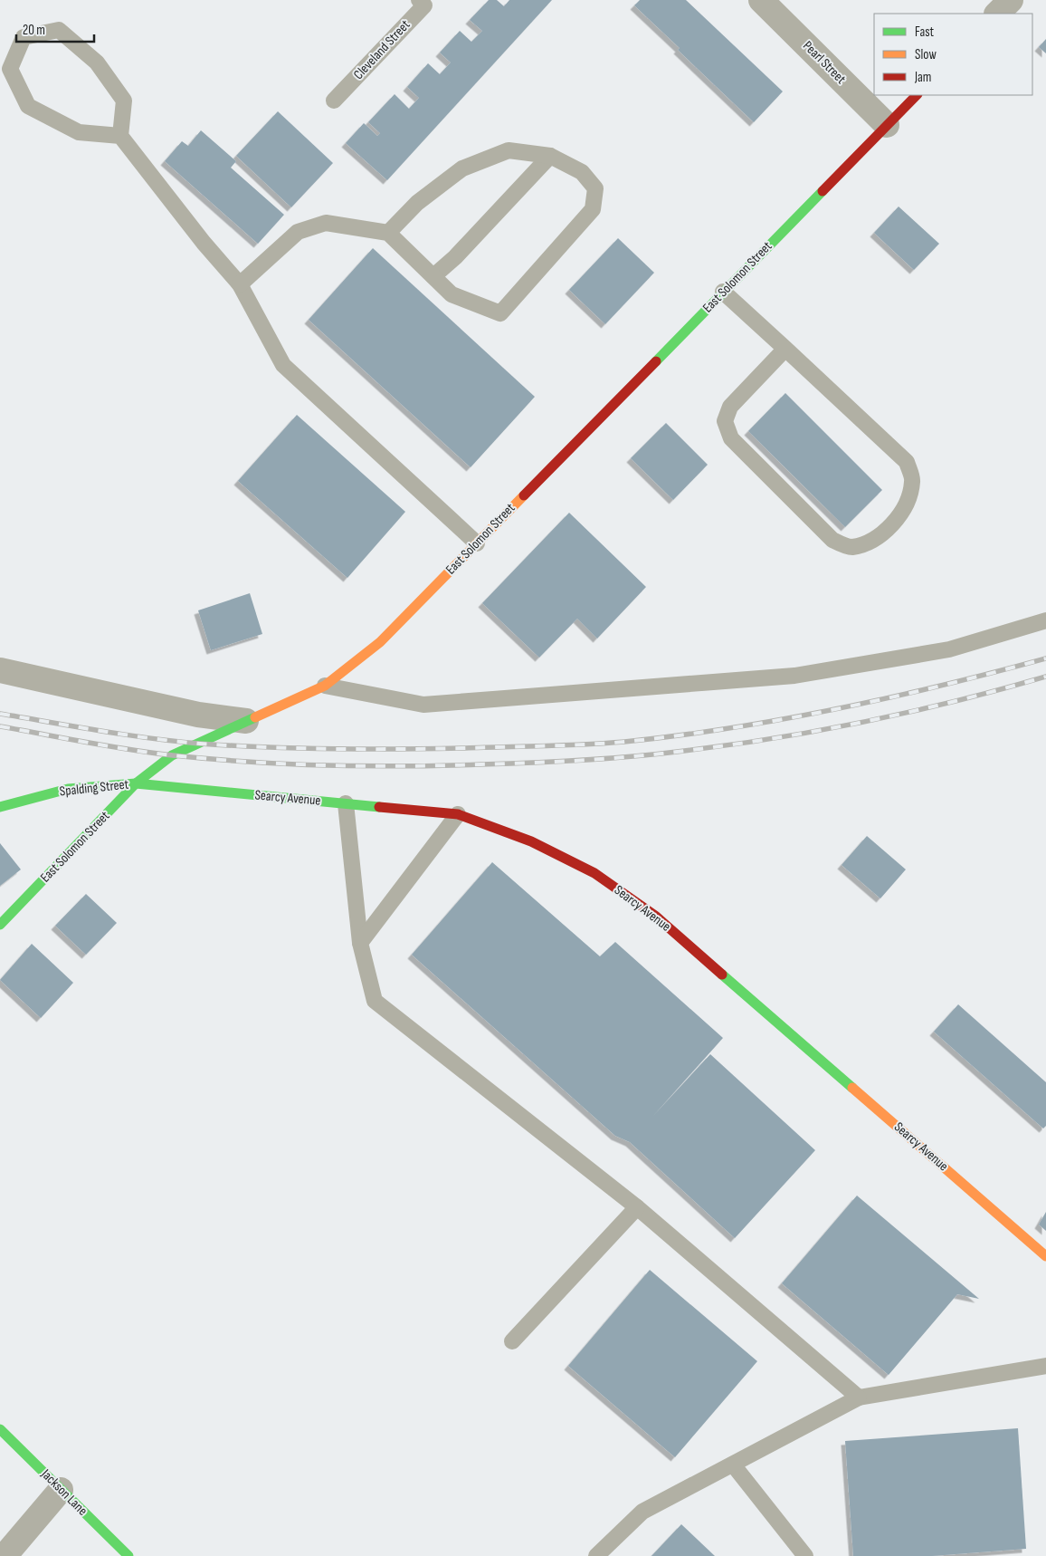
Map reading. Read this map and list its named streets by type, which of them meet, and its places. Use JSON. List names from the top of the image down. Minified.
{"streets":{"street":["Pearl Street","East Solomon Street","Spalding Street","Searcy Avenue","Jackson Lane"],"lane":["Cleveland Street"]},"crossings":[["Pearl Street","East Solomon Street"],["East Solomon Street","Spalding Street"],["East Solomon Street","Searcy Avenue"],["Spalding Street","Searcy Avenue"]],"legend":["Fast","Slow","Jam"],"scale_bar":"20 m"}
